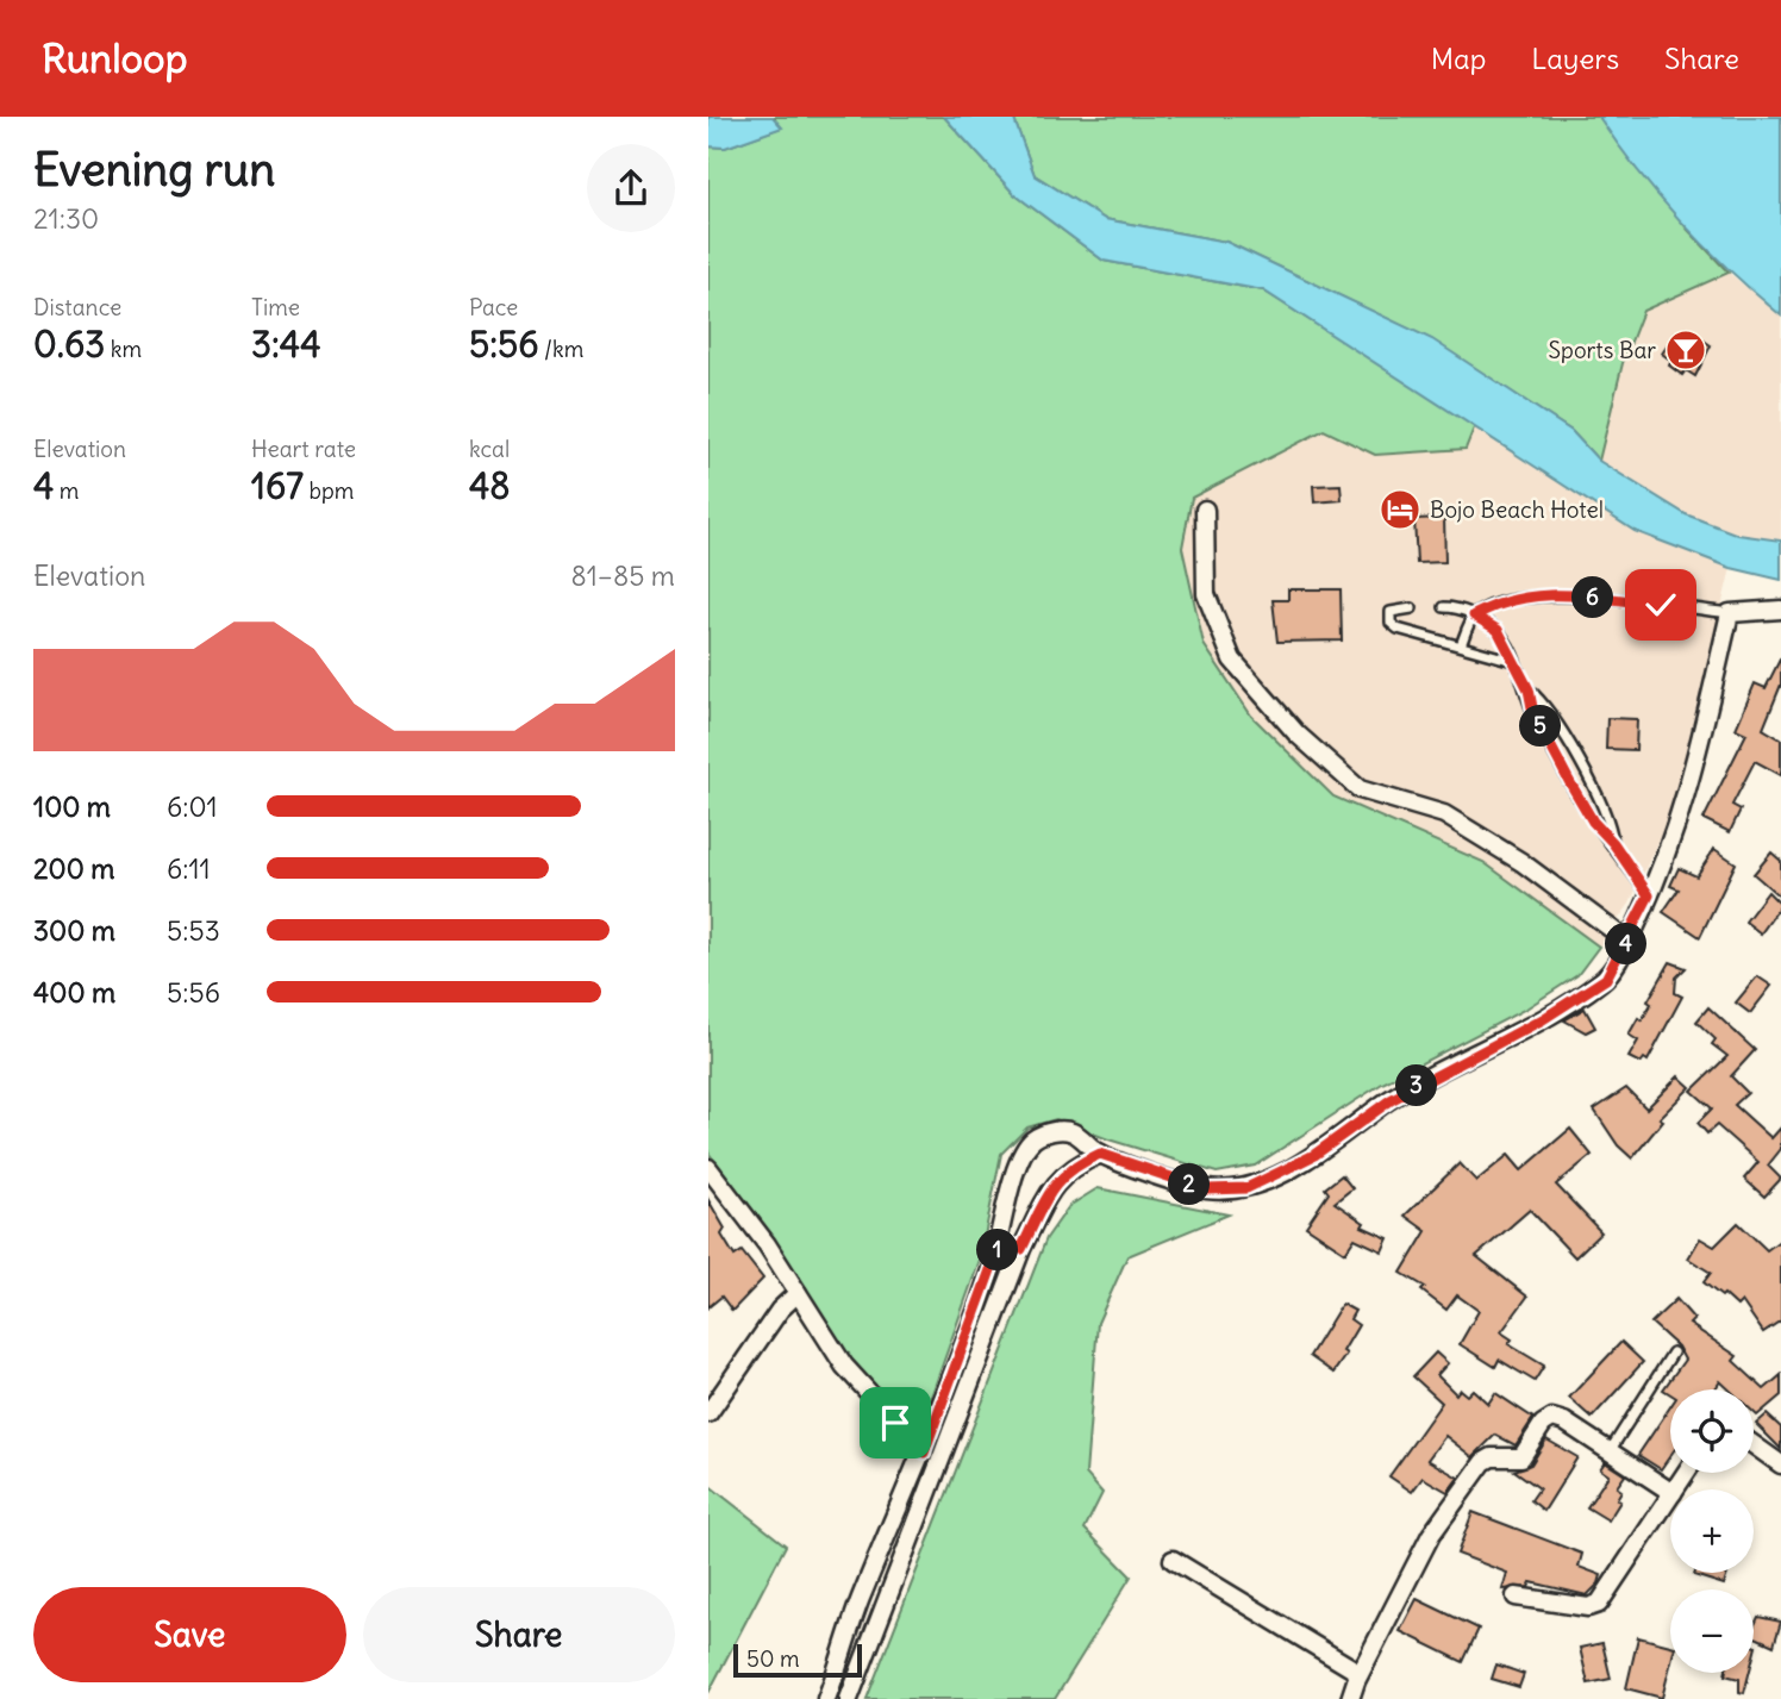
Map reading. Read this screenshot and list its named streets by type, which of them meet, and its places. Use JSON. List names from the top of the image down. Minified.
{"places":{"bar":["Sports Bar"],"hotel":["Bojo Beach Hotel"]},"scale_bar":"50 m","page":{"header":"Runloop","nav":["Map","Layers","Share"],"heading":["Evening run","21:30"],"stats":[["Distance","0.63 km"],["Time","3:44"],["Pace","5:56 /km"],["Elevation","4 m"],["Heart rate","167 bpm"],["kcal","48"]],"chart":["Elevation","81–85 m"],"pins":["6","5","4","3","2","1"],"list":[{"name":"100 m","note":"6:01"},{"name":"200 m","note":"6:11"},{"name":"300 m","note":"5:53"},{"name":"400 m","note":"5:56"}],"map_buttons":["+","−"],"buttons":["Save","Share"],"scale":"50 m"}}
